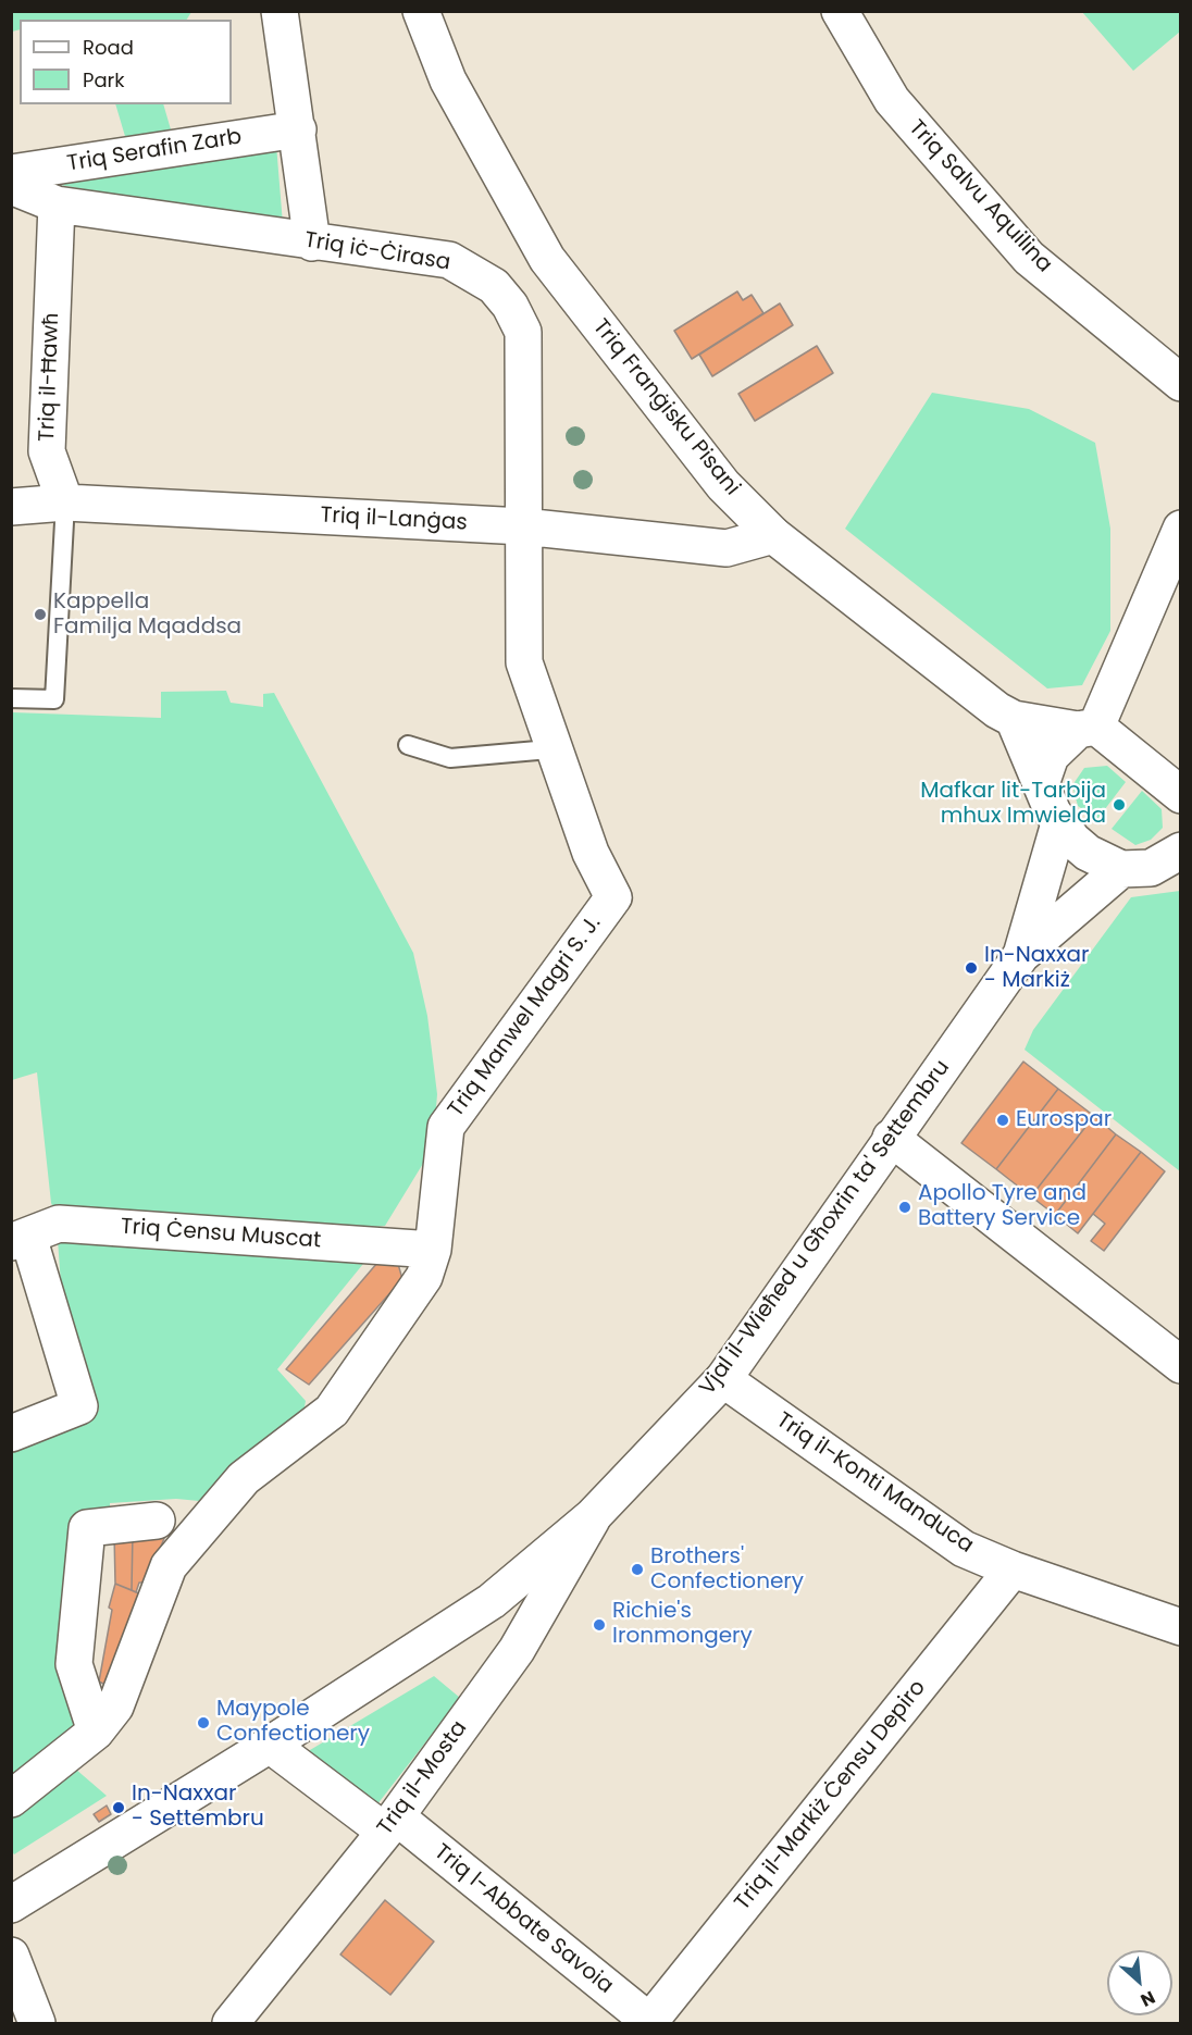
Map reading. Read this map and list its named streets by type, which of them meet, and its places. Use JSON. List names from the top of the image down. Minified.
{"streets":{"street":["Triq Serafin Zarb","Triq Salvu Aquilina","Triq iċ-Ċirasa","Triq il-Ħawħ","Triq Franġisku Pisani","Triq il-Lanġas","Triq Manwel Magri S. J.","Vjal il-Wieħed u Għoxrin ta' Settembru","Triq Ċensu Muscat","Triq il-Konti Manduca","Triq il-Mosta","Triq il-Markiż Ċensu Depiro","Triq l-Abbate Savoia"]},"crossings":[["Triq iċ-Ċirasa","Triq il-Ħawħ"],["Triq iċ-Ċirasa","Triq il-Lanġas"],["Triq iċ-Ċirasa","Triq Manwel Magri S. J."],["Triq il-Ħawħ","Triq il-Lanġas"],["Triq Franġisku Pisani","Triq il-Lanġas"],["Triq il-Lanġas","Triq Manwel Magri S. J."],["Triq Manwel Magri S. J.","Triq Ċensu Muscat"],["Vjal il-Wieħed u Għoxrin ta' Settembru","Triq il-Konti Manduca"],["Vjal il-Wieħed u Għoxrin ta' Settembru","Triq il-Mosta"],["Triq il-Konti Manduca","Triq il-Markiż Ċensu Depiro"],["Triq il-Mosta","Triq l-Abbate Savoia"],["Triq il-Markiż Ċensu Depiro","Triq l-Abbate Savoia"]],"places":["Kappella Familja Mqaddsa","Mafkar lit-Tarbija mhux Imwielda","In-Naxxar - Markiż","Eurospar","Apollo Tyre and Battery Service","Brothers' Confectionery","Richie's Ironmongery","Maypole Confectionery","In-Naxxar - Settembru"],"legend":["Road","Park"],"north":"bottom right"}
